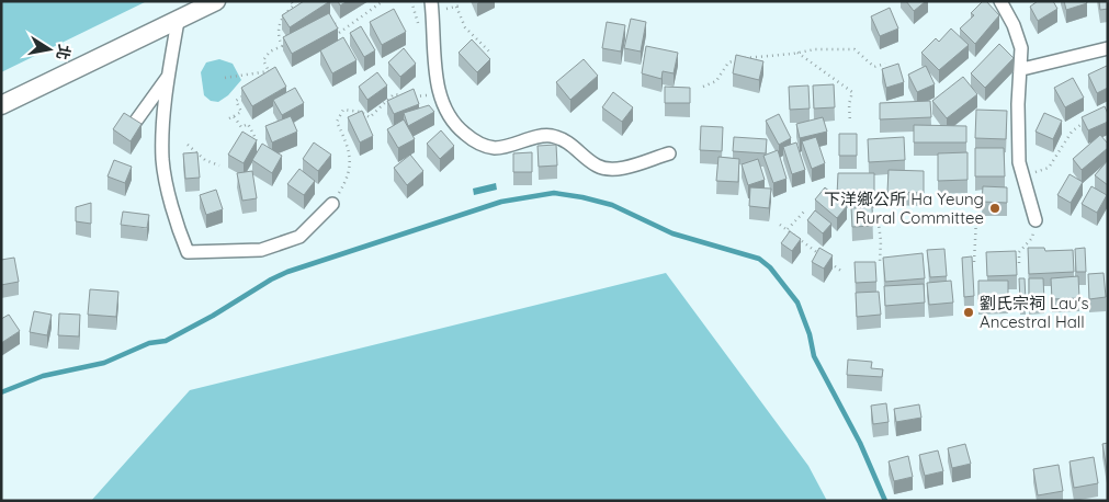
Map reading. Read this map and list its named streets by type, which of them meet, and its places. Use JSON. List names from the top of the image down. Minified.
{"places":["下洋鄉公所 Ha Yeung Rural Committee","劉氏宗祠 Lau's Ancestral Hall"],"north":"right"}
